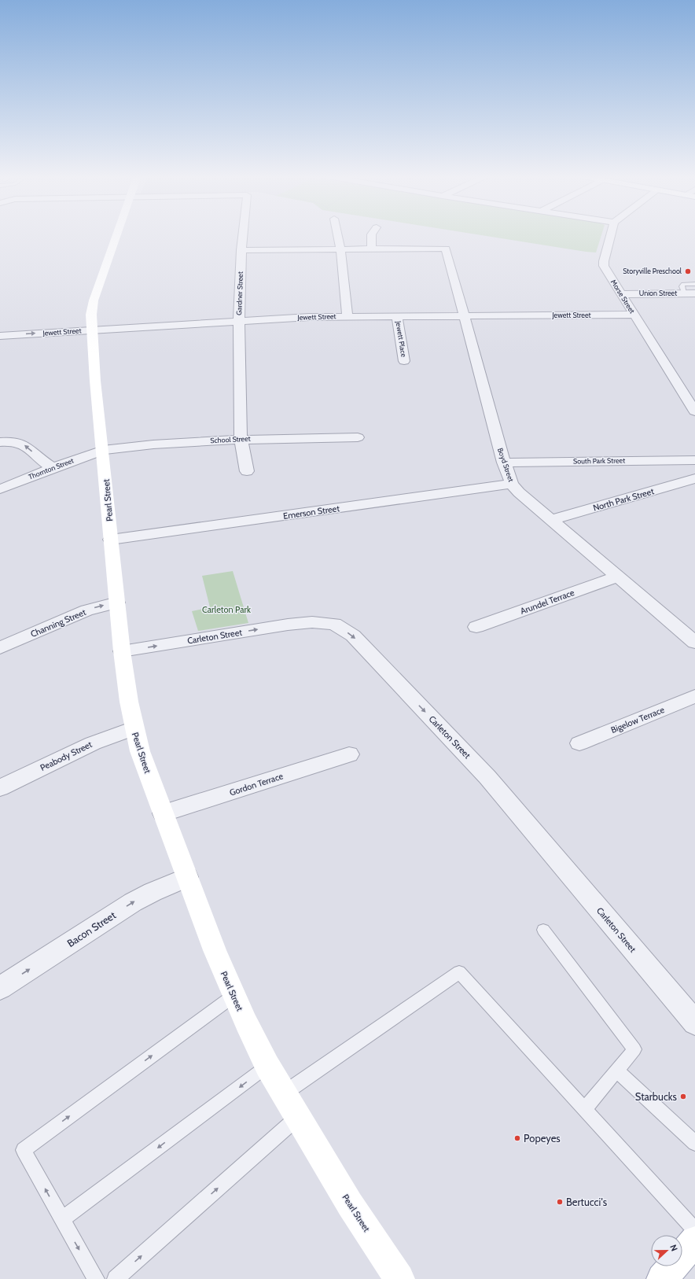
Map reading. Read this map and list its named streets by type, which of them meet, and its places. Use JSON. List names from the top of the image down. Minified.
{"streets":{"street":["Gardner Street","Union Street","Morse Street","Jewett Street","Jewett Place","School Street","South Park Street","Boyd Street","Thornton Street","North Park Street","Pearl Street","Emerson Street","Arundel Terrace","Channing Street","Carleton Street","Bigelow Terrace","Peabody Street","Gordon Terrace","Bacon Street"]},"crossings":[["Gardner Street","Jewett Street"],["Gardner Street","School Street"],["Union Street","Morse Street"],["Morse Street","Jewett Street"],["Jewett Street","Jewett Place"],["Jewett Street","Boyd Street"],["Jewett Street","Pearl Street"],["School Street","Thornton Street"],["School Street","Pearl Street"],["South Park Street","Boyd Street"],["Boyd Street","North Park Street"],["Boyd Street","Emerson Street"],["Boyd Street","Arundel Terrace"],["Thornton Street","Pearl Street"],["Pearl Street","Emerson Street"],["Pearl Street","Channing Street"],["Pearl Street","Carleton Street"],["Pearl Street","Peabody Street"],["Pearl Street","Gordon Terrace"],["Pearl Street","Bacon Street"]],"one_way":["Channing Street","Carleton Street","Bacon Street"],"parks":["Carleton Park"],"places":["Storyville Preschool","Starbucks","Popeyes","Bertucci's"],"north":"right"}
